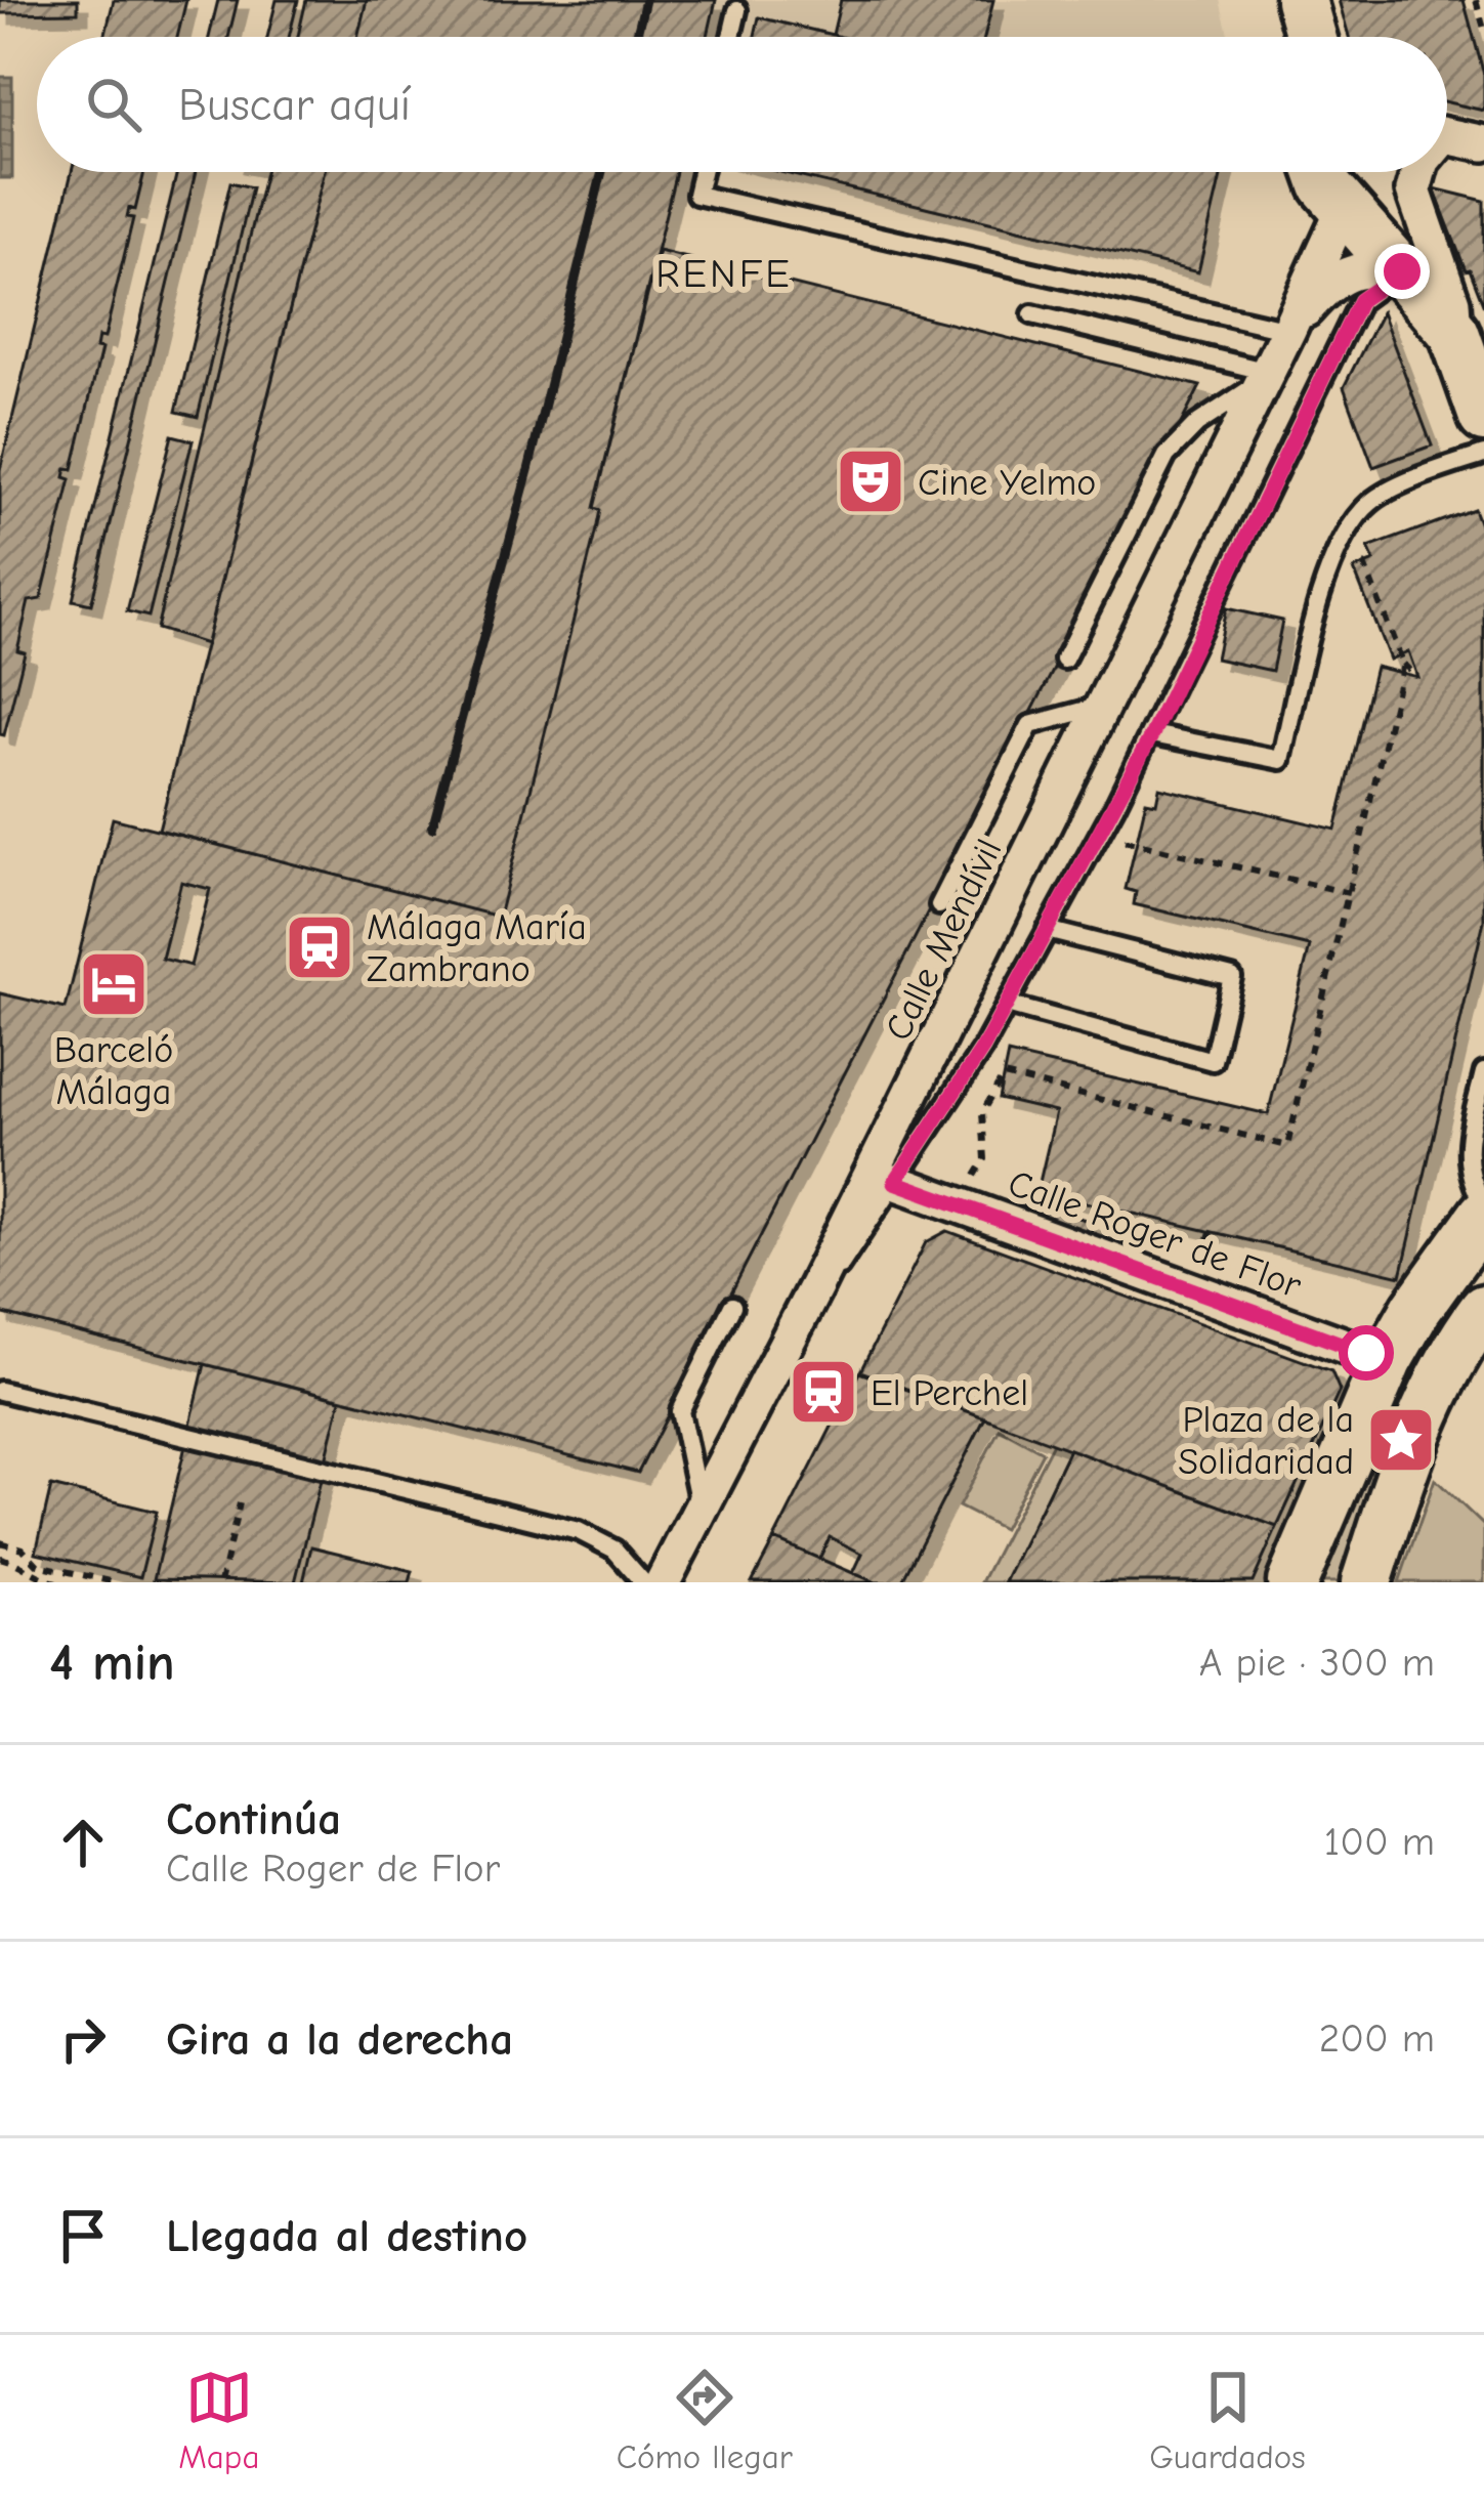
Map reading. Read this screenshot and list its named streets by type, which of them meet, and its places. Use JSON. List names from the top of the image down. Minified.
{"streets":{"street":["Calle Mendívil","Calle Roger de Flor"]},"districts":["RENFE"],"places":{"theatre":["Cine Yelmo"],"station":["Málaga María Zambrano","El Perchel"],"hotel":["Barceló Málaga"],"place":["Plaza de la Solidaridad"]},"page":{"search":"Buscar aquí","heading":["4 min","A pie · 300 m"],"list":[["Continúa","Calle Roger de Flor","100 m"],["Gira a la derecha","200 m"],"Llegada al destino"],"nav":["Mapa","Cómo llegar","Guardados"]}}
